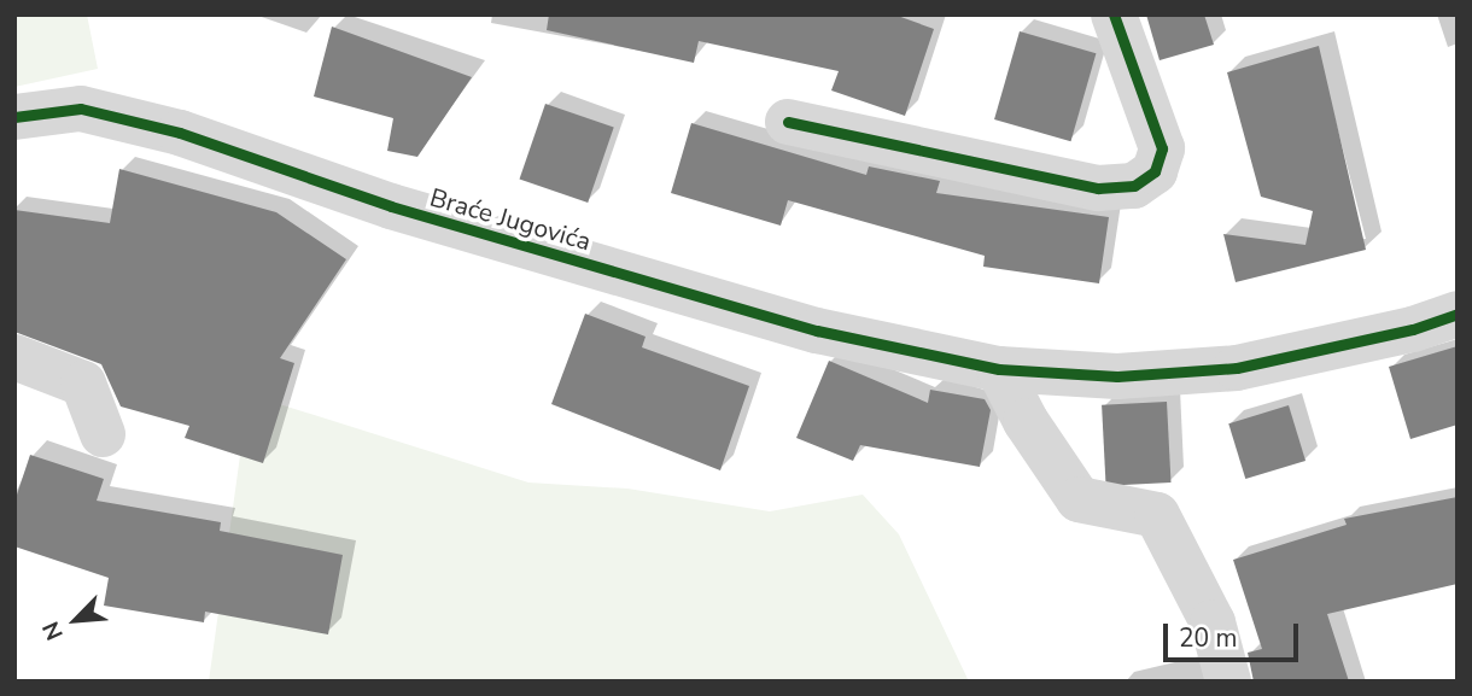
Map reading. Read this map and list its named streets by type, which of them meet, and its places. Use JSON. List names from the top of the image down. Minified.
{"streets":{"street":["Braće Jugovića"]},"scale_bar":"20 m","north":"bottom left"}
